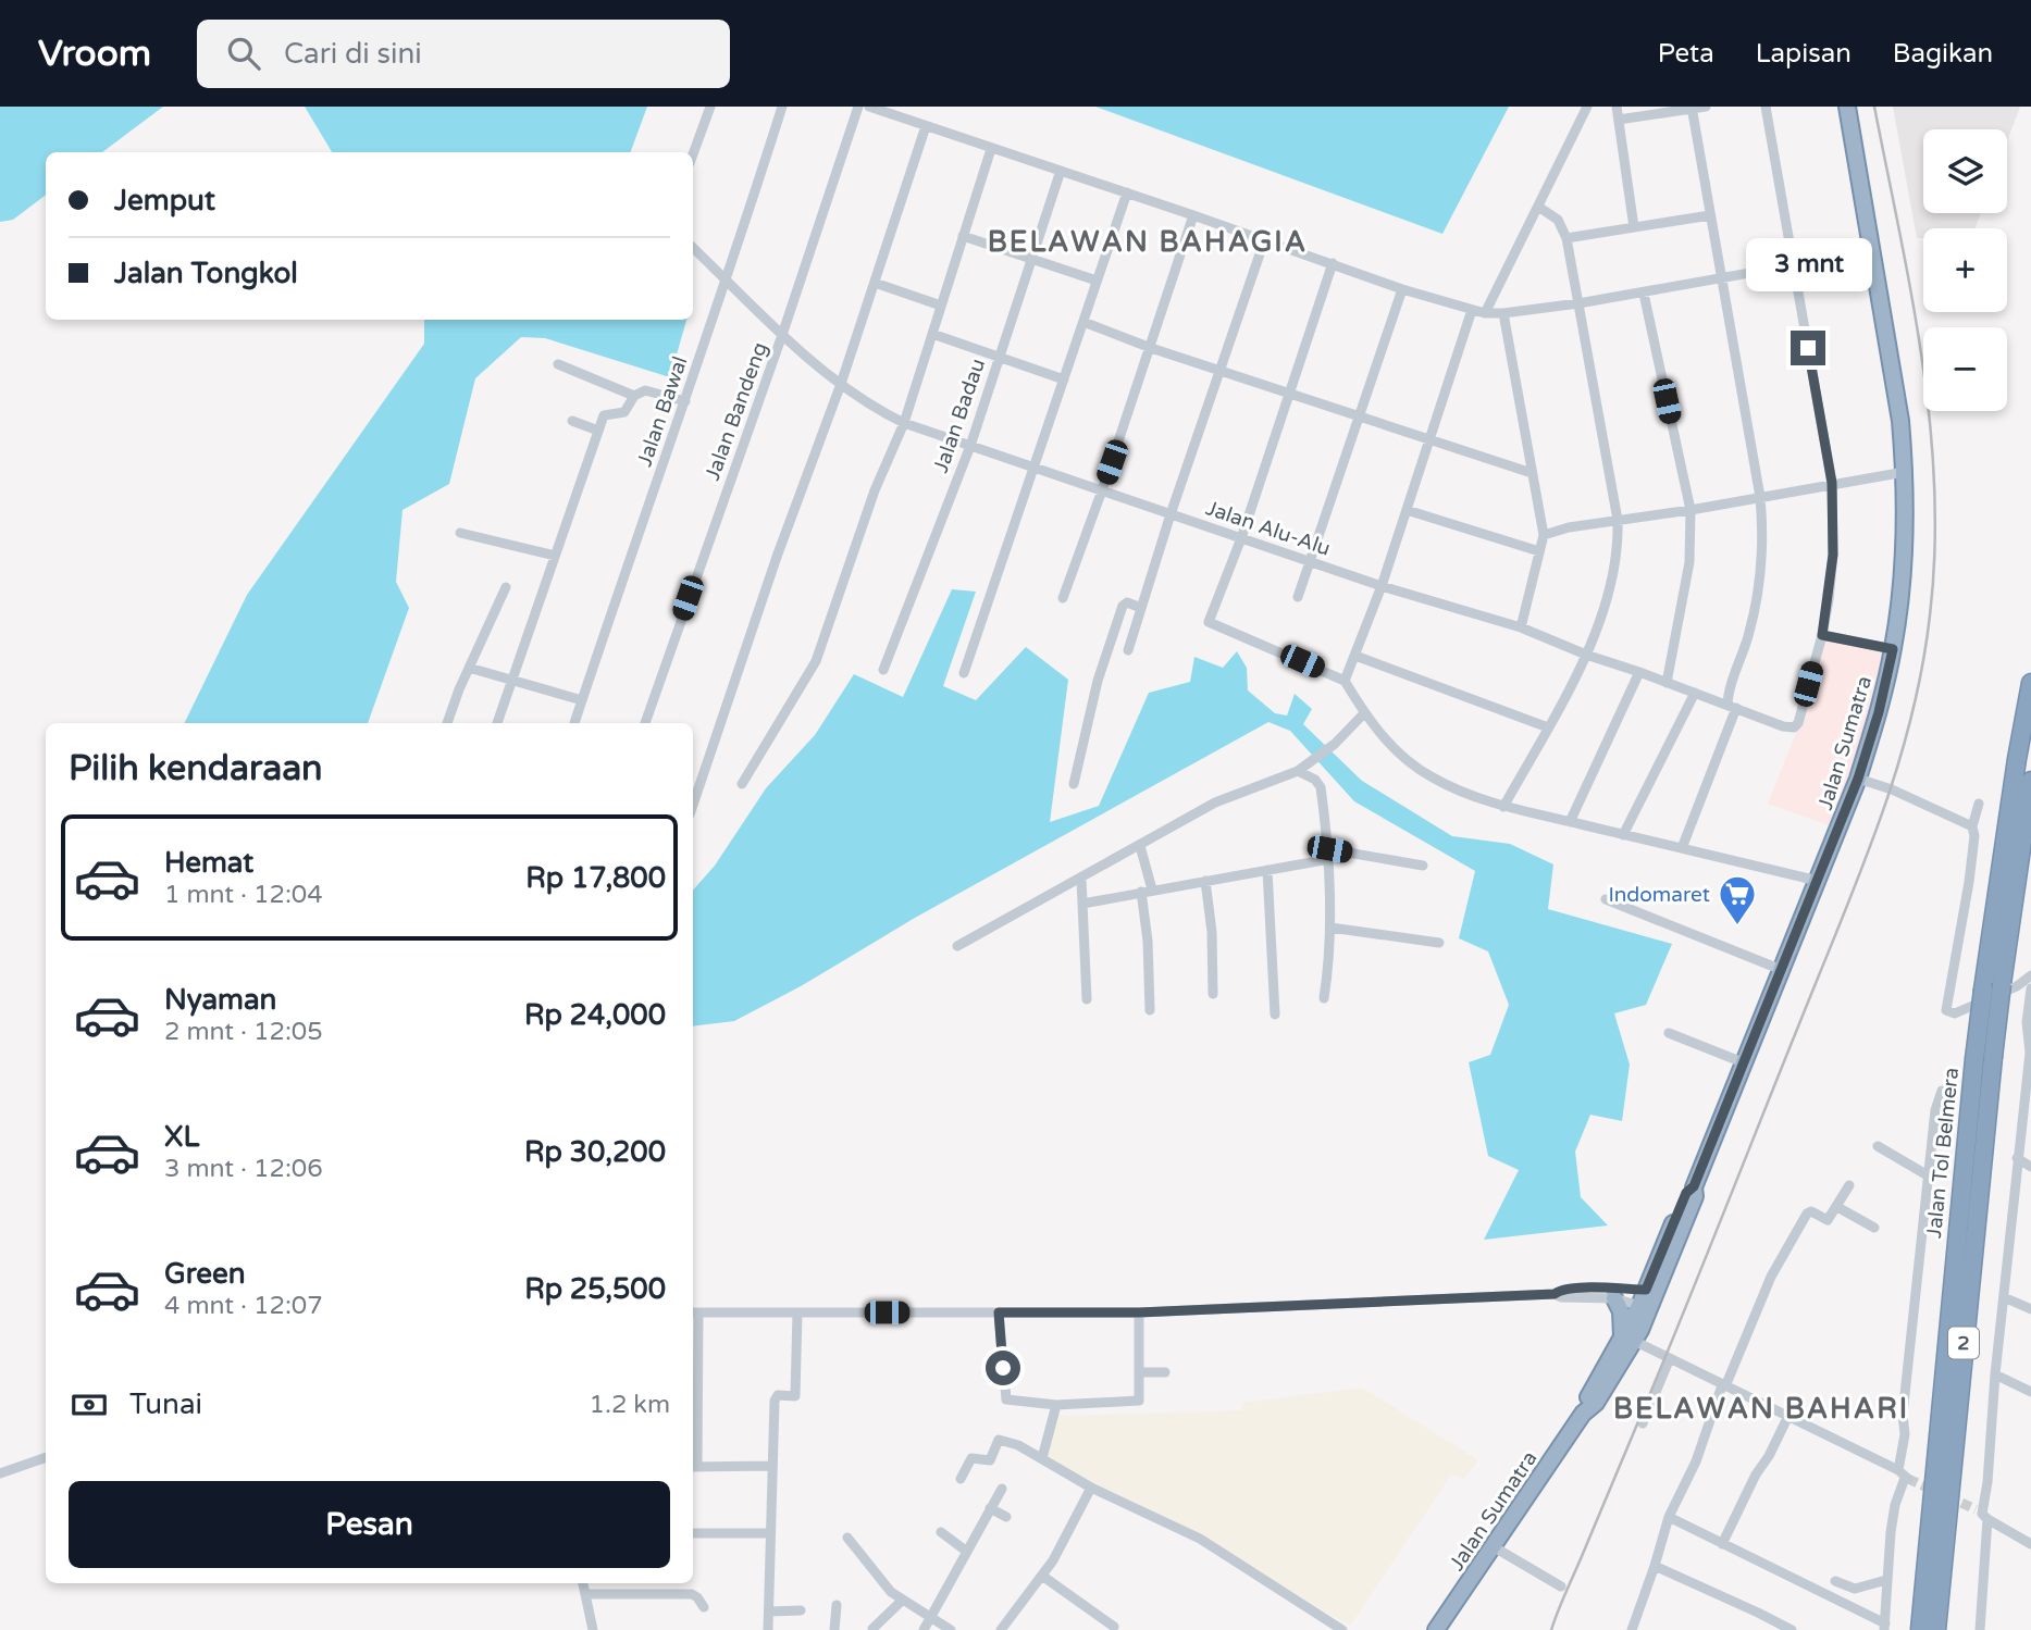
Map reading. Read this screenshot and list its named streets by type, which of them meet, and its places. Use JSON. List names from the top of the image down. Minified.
{"streets":{"highway":["Jalan Sumatra","Jalan Tol Belmera","2"],"street":["Jalan Bawal","Jalan Bandeng","Jalan Badau","Jalan Alu-Alu"]},"crossings":[["Jalan Bawal","Jalan Alu-Alu"],["Jalan Bandeng","Jalan Alu-Alu"],["Jalan Badau","Jalan Alu-Alu"]],"districts":["BELAWAN BAHAGIA","BELAWAN BAHARI"],"places":{"supermarket":["Indomaret"]},"page":{"header":"Vroom","search":"Cari di sini","nav":["Peta","Lapisan","Bagikan"],"map_buttons":["+","−"],"banner":["Jemput","Jalan Tongkol"],"bubble":"3 mnt","heading":"Pilih kendaraan","list":[{"name":"Hemat","note":"1 mnt · 12:04","value":"Rp 17,800"},{"name":"Nyaman","note":"2 mnt · 12:05","value":"Rp 24,000"},{"name":"XL","note":"3 mnt · 12:06","value":"Rp 30,200"},{"name":"Green","note":"4 mnt · 12:07","value":"Rp 25,500"}],"pay":["Tunai","1.2 km"],"buttons":"Pesan"}}
